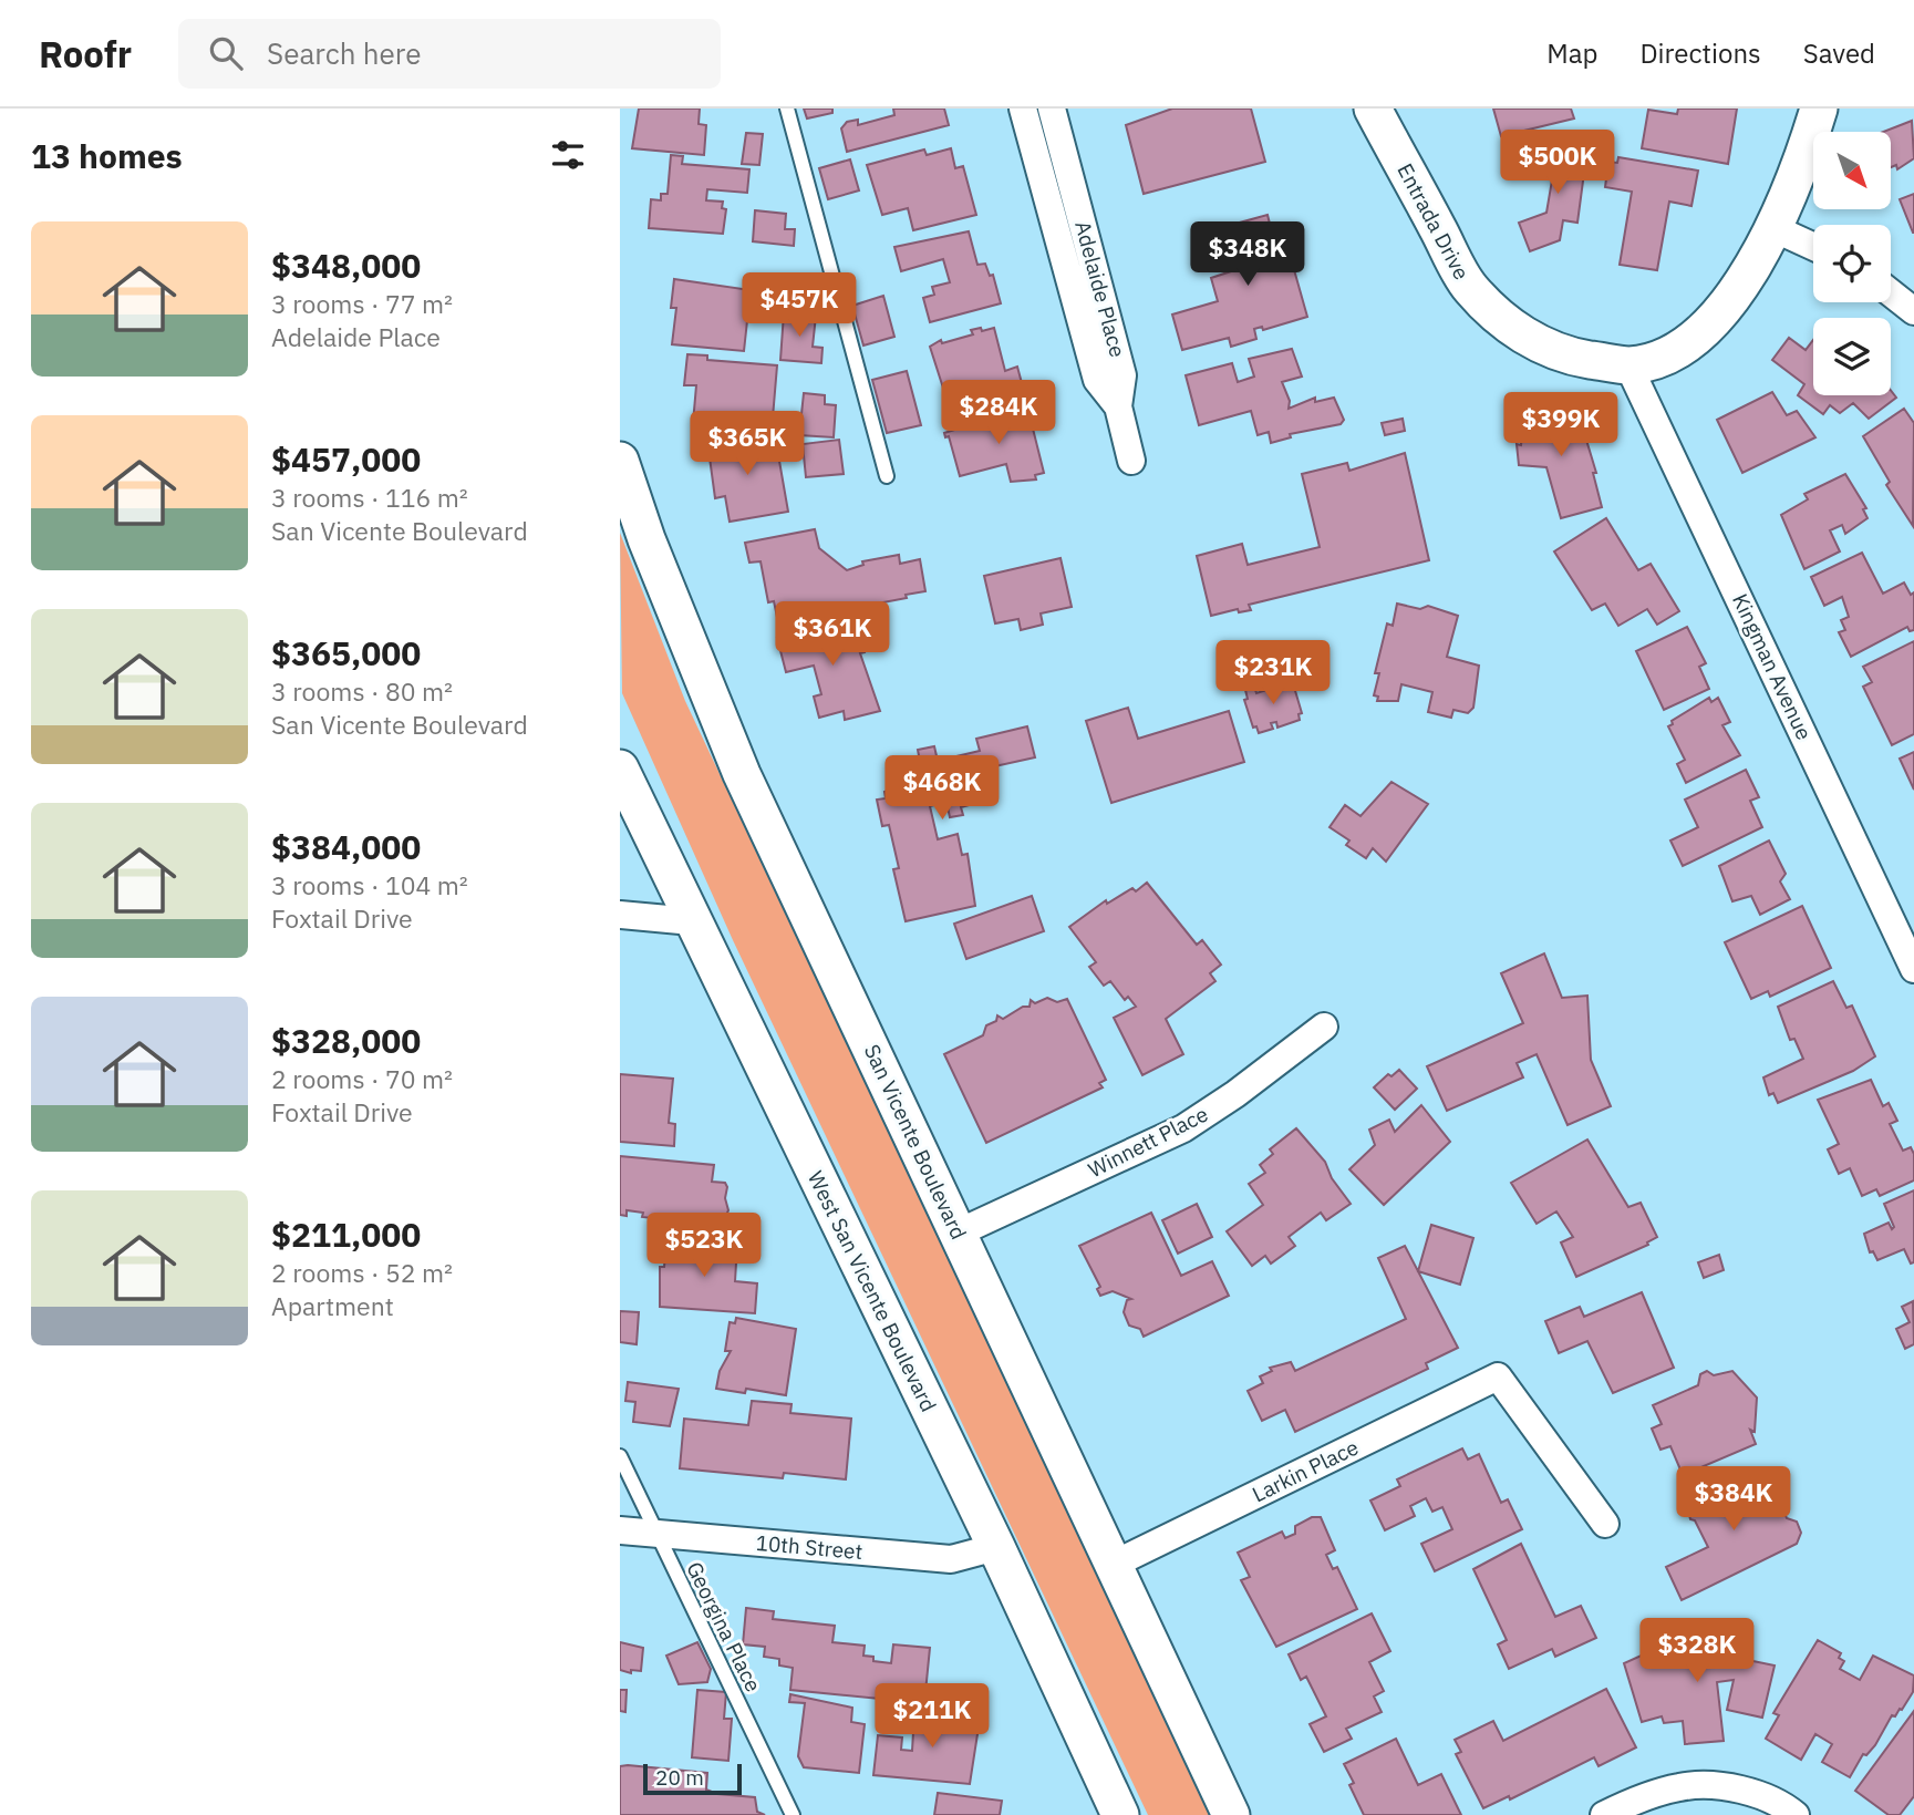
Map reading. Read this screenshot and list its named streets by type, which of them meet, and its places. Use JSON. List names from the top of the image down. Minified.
{"streets":{"main road":["Entrada Drive","San Vicente Boulevard","West San Vicente Boulevard"],"street":["Adelaide Place","Kingman Avenue","Winnett Place","Larkin Place","10th Street"],"lane":["Georgina Place"]},"crossings":[["Entrada Drive","Kingman Avenue"],["San Vicente Boulevard","Winnett Place"],["San Vicente Boulevard","Larkin Place"],["West San Vicente Boulevard","10th Street"],["10th Street","Georgina Place"]],"scale_bar":"20 m","north":"bottom right","page":{"header":"Roofr","search":"Search here","nav":["Map","Directions","Saved"],"heading":"13 homes","price":["$500K","$348K","$457K","$284K","$399K","$365K","$361K","$231K","$468K","$523K","$384K","$328K","$211K"],"list":[{"name":"$348,000","note":"3 rooms · 77 m² · Adelaide Place"},{"name":"$457,000","note":"3 rooms · 116 m² · San Vicente Boulevard"},{"name":"$365,000","note":"3 rooms · 80 m² · San Vicente Boulevard"},{"name":"$384,000","note":"3 rooms · 104 m² · Foxtail Drive"},{"name":"$328,000","note":"2 rooms · 70 m² · Foxtail Drive"},{"name":"$211,000","note":"2 rooms · 52 m² · Apartment"}],"scale":"20 m"}}
